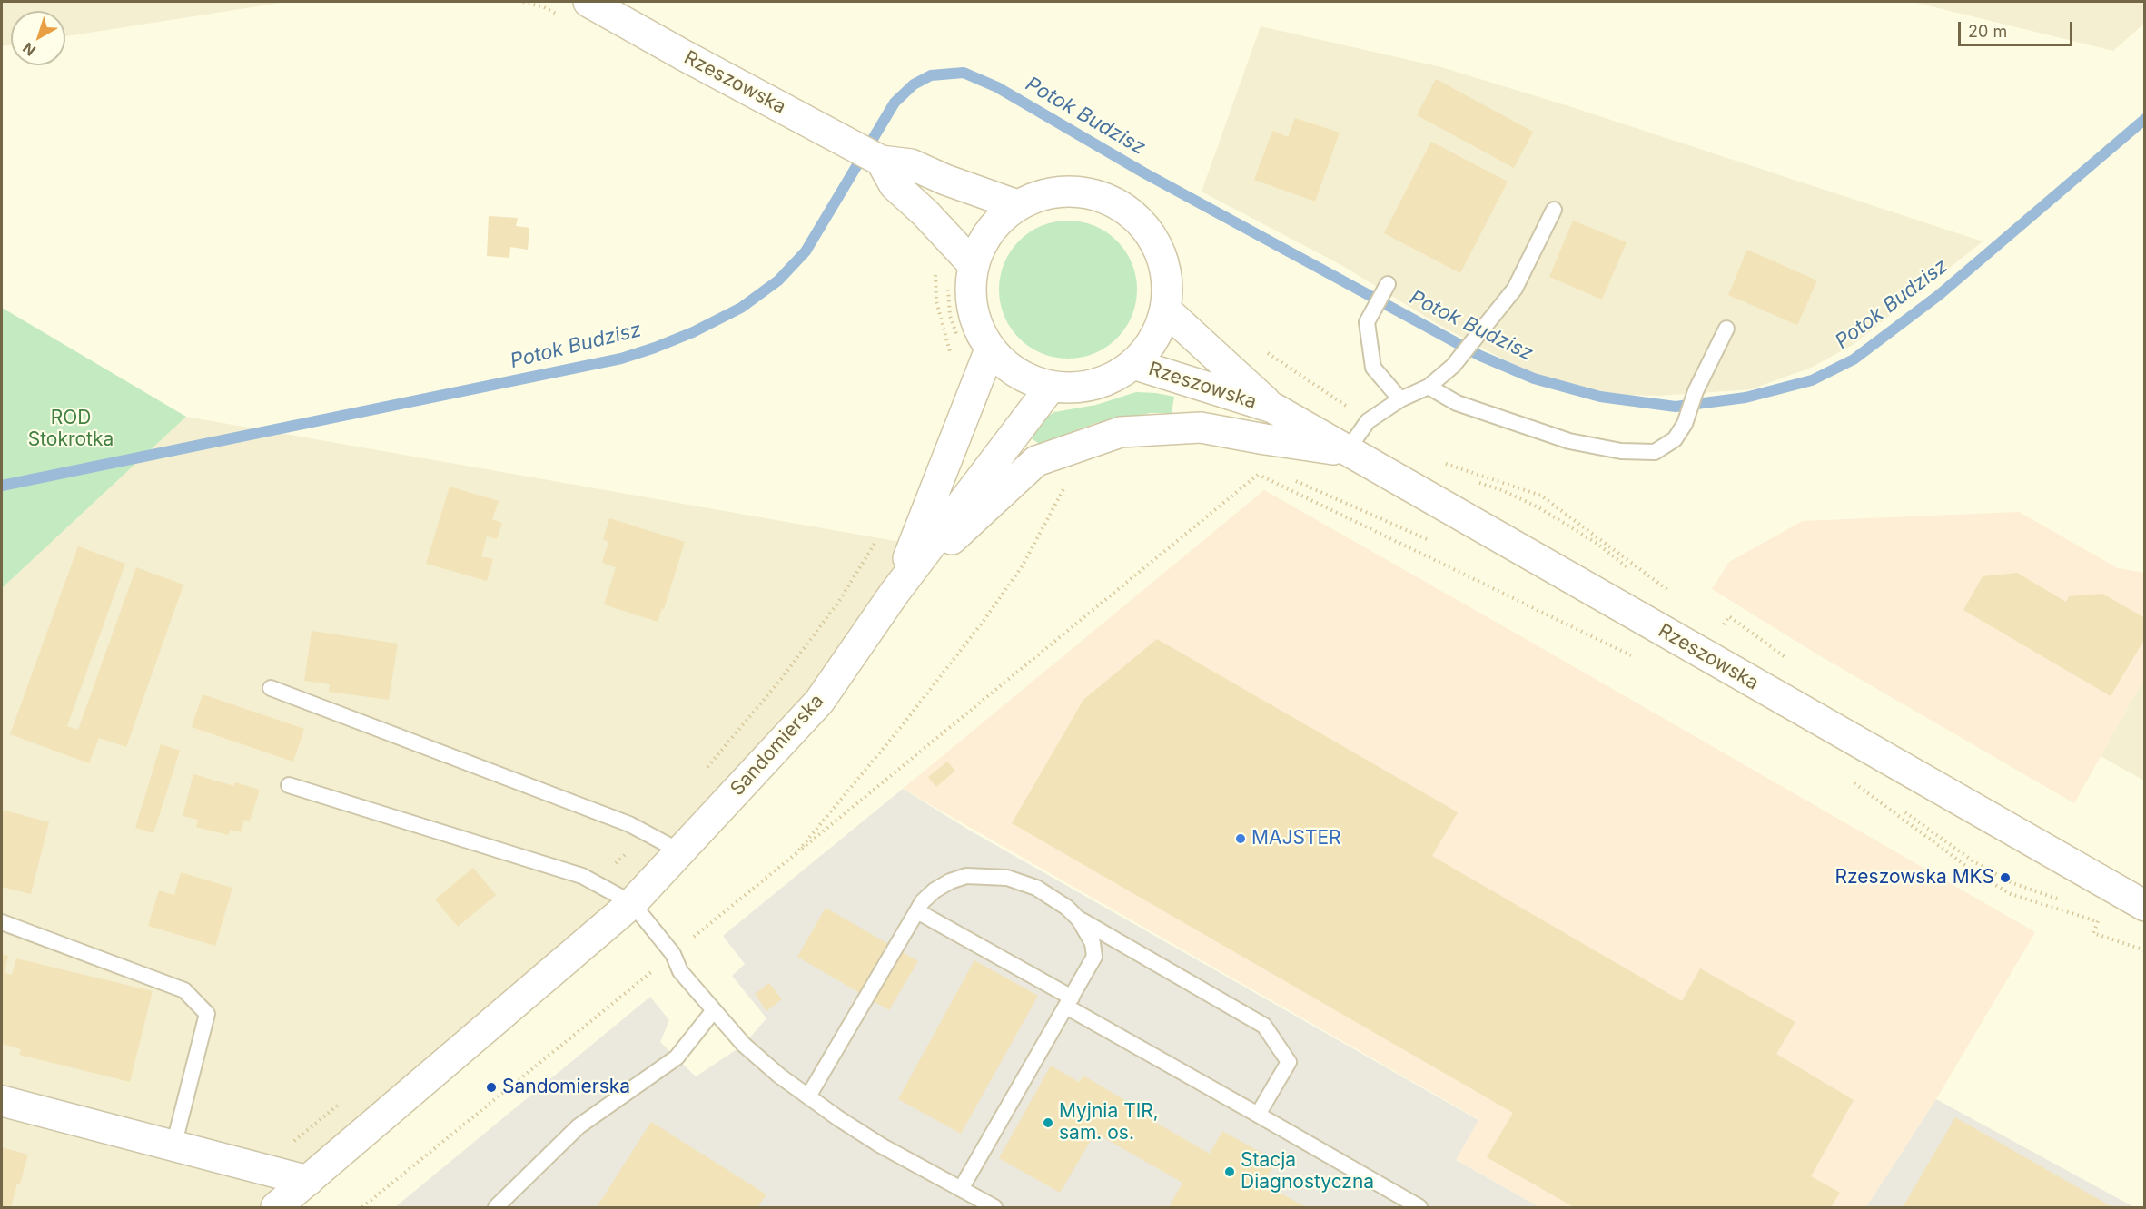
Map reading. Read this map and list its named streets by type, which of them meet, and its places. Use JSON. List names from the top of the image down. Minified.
{"streets":{"street":["Rzeszowska","Sandomierska"]},"water":["Potok Budzisz"],"parks":["ROD Stokrotka"],"places":["MAJSTER","Rzeszowska MKS","Sandomierska","Myjnia TIR, sam. os.","Stacja Diagnostyczna"],"scale_bar":"20 m","north":"bottom left"}
